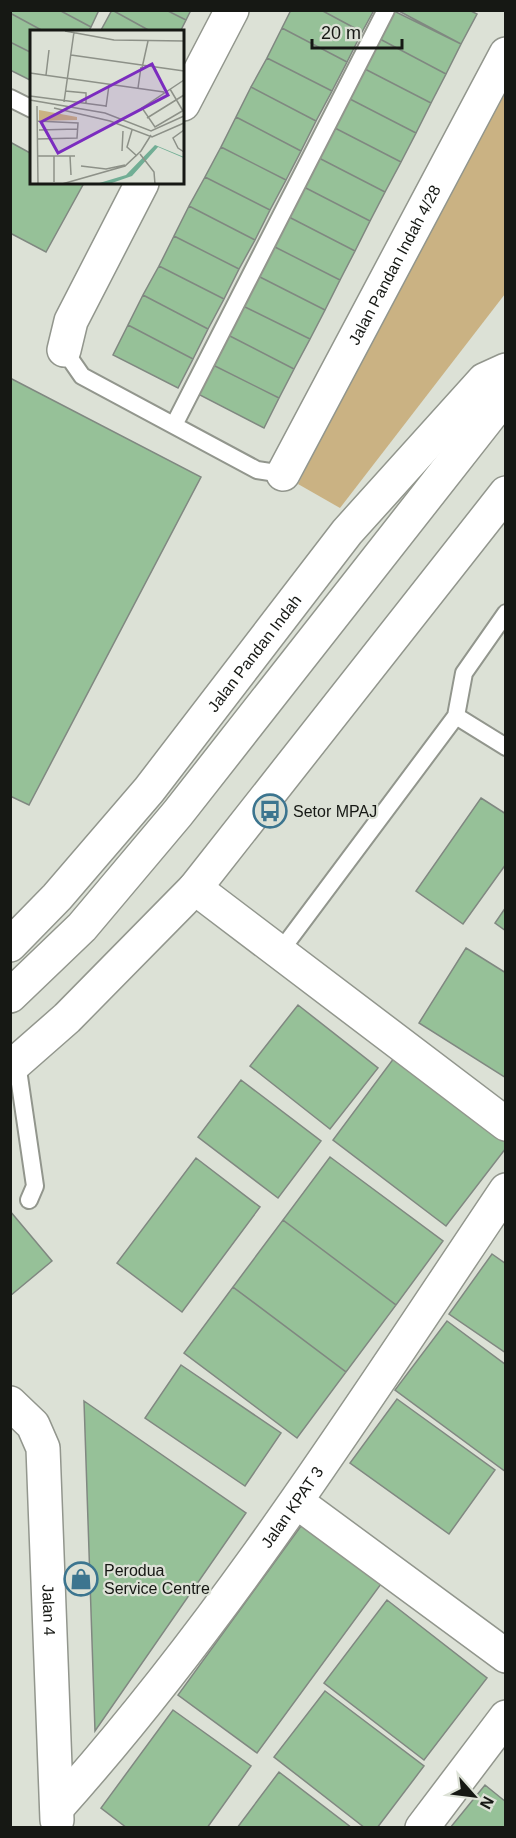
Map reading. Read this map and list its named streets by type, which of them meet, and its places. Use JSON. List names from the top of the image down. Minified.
{"streets":{"street":["Jalan Pandan Indah 4/28","Jalan Pandan Indah","Jalan KPAT 3","Jalan 4"]},"crossings":[["Jalan KPAT 3","Jalan 4"]],"places":{"bus stop":["Setor MPAJ"],"shop":["Perodua Service Centre"]},"scale_bar":"20 m","north":"bottom right"}
